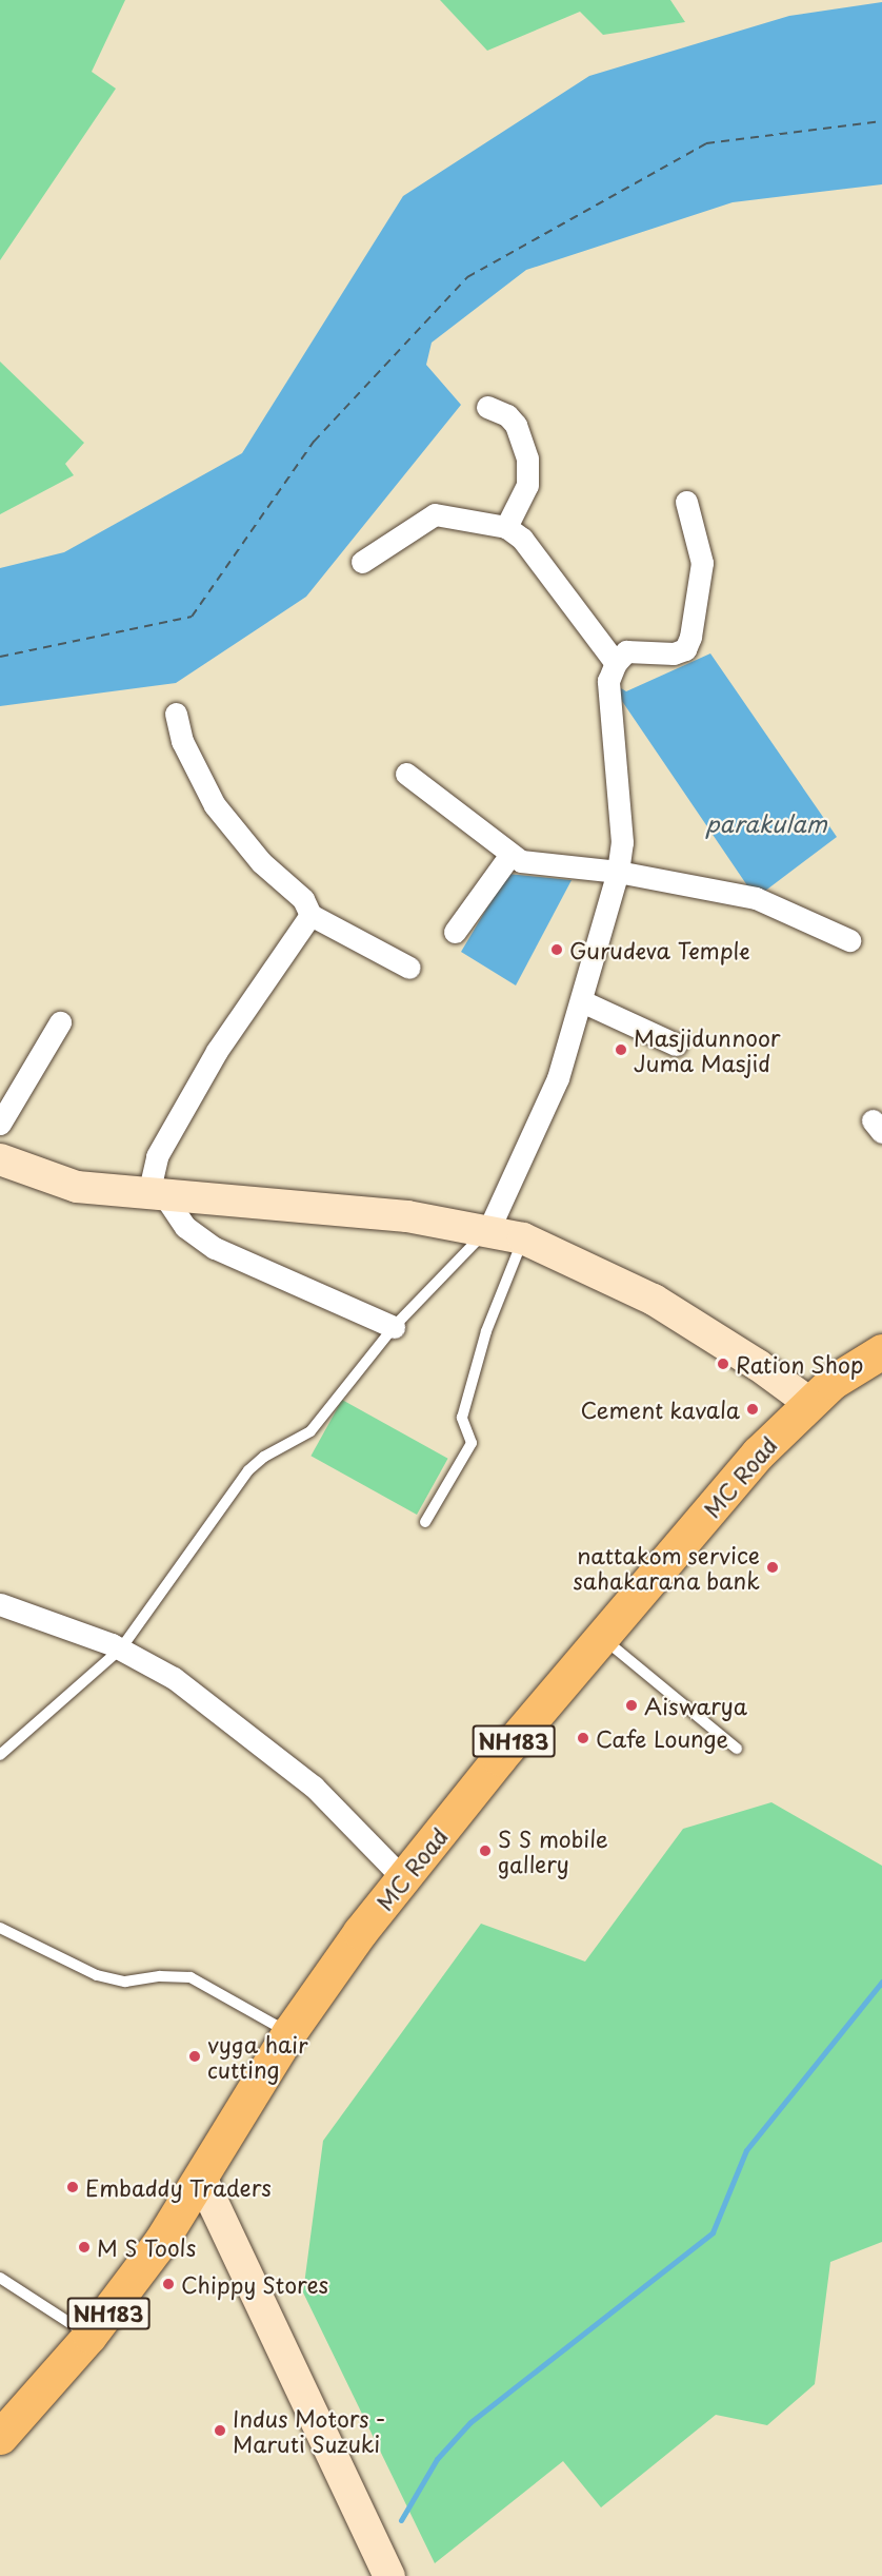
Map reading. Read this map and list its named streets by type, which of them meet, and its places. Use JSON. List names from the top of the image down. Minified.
{"streets":{"highway":["MC Road","NH183"]},"water":["parakulam"],"places":["Gurudeva Temple","Masjidunnoor Juma Masjid","Ration Shop","Cement kavala","nattakom service sahakarana bank","Aiswarya","Cafe Lounge","S S mobile gallery","vyga hair cutting","Embaddy Traders","M S Tools","Chippy Stores","Indus Motors - Maruti Suzuki"]}
